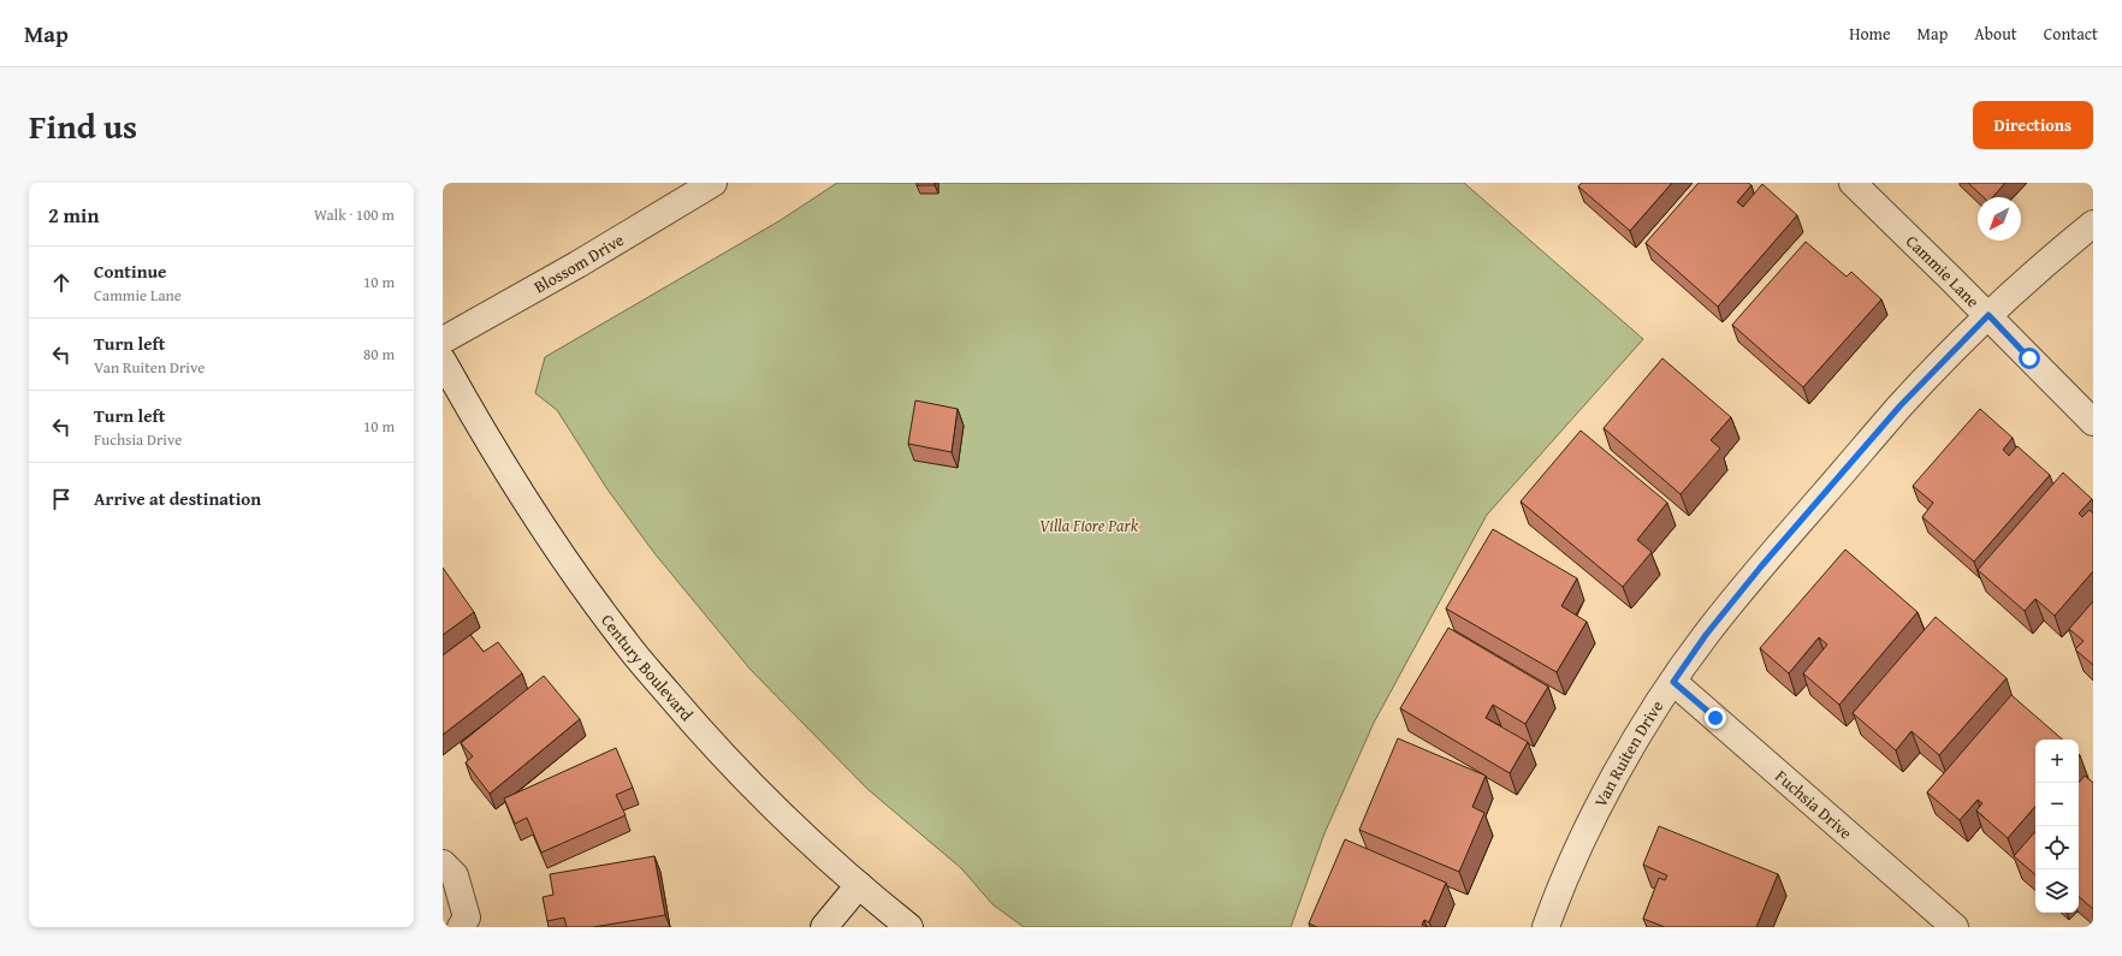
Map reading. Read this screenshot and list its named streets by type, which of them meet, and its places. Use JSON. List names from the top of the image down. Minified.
{"streets":{"street":["Blossom Drive","Cammie Lane","Century Boulevard","Van Ruiten Drive","Fuchsia Drive"]},"crossings":[["Cammie Lane","Van Ruiten Drive"],["Van Ruiten Drive","Fuchsia Drive"]],"parks":["Villa Fiore Park"],"north":"bottom left","page":{"header":"Map","nav":["Home","Map","About","Contact"],"title":"Find us","buttons":"Directions","heading":["2 min","Walk · 100 m"],"list":[["Continue","Cammie Lane","10 m"],["Turn left","Van Ruiten Drive","80 m"],["Turn left","Fuchsia Drive","10 m"],"Arrive at destination"],"map_buttons":["+","−"]}}
